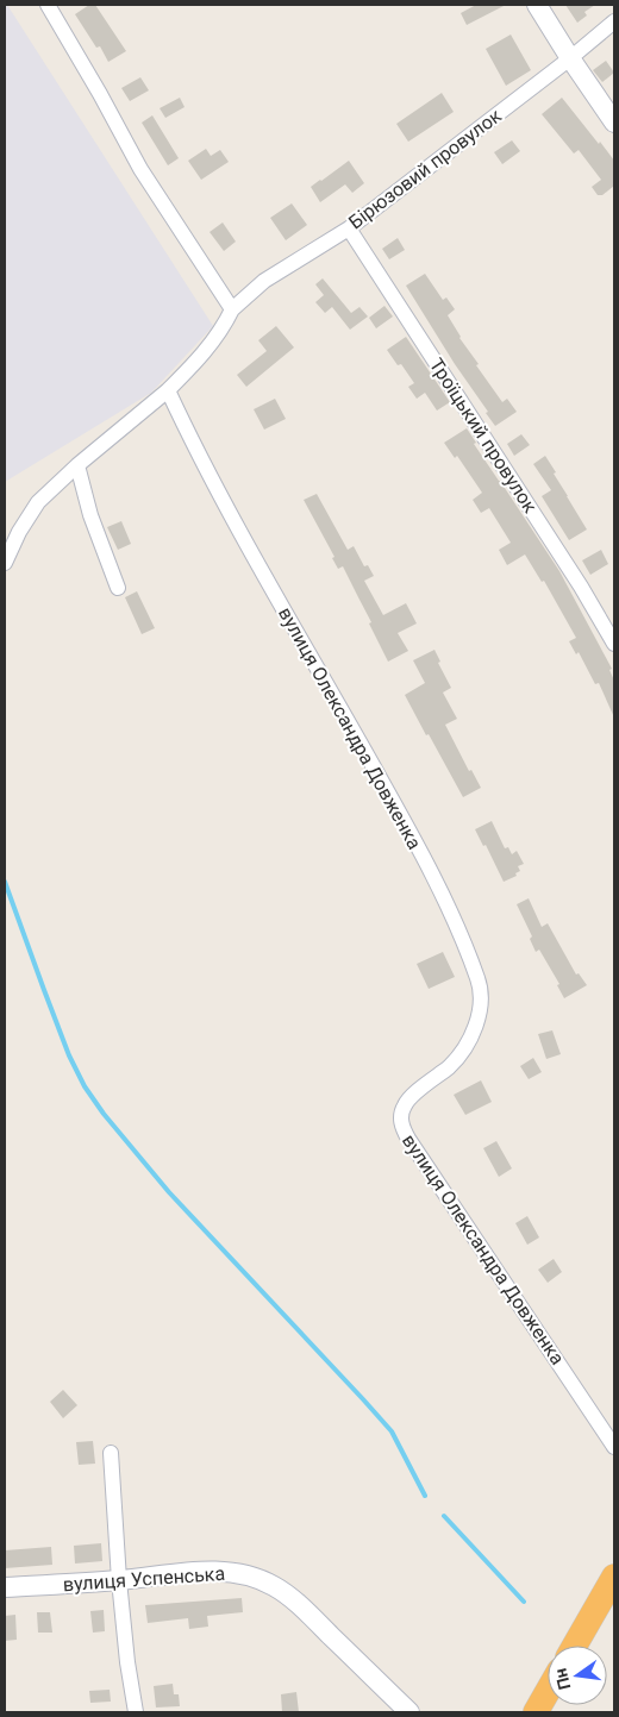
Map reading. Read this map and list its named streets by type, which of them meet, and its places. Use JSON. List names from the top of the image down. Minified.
{"streets":{"street":["Бірюзовий провулок","Троїцький провулок","вулиця Олександра Довженка","вулиця Успенська"]},"crossings":[["Бірюзовий провулок","Троїцький провулок"]],"north":"left"}
